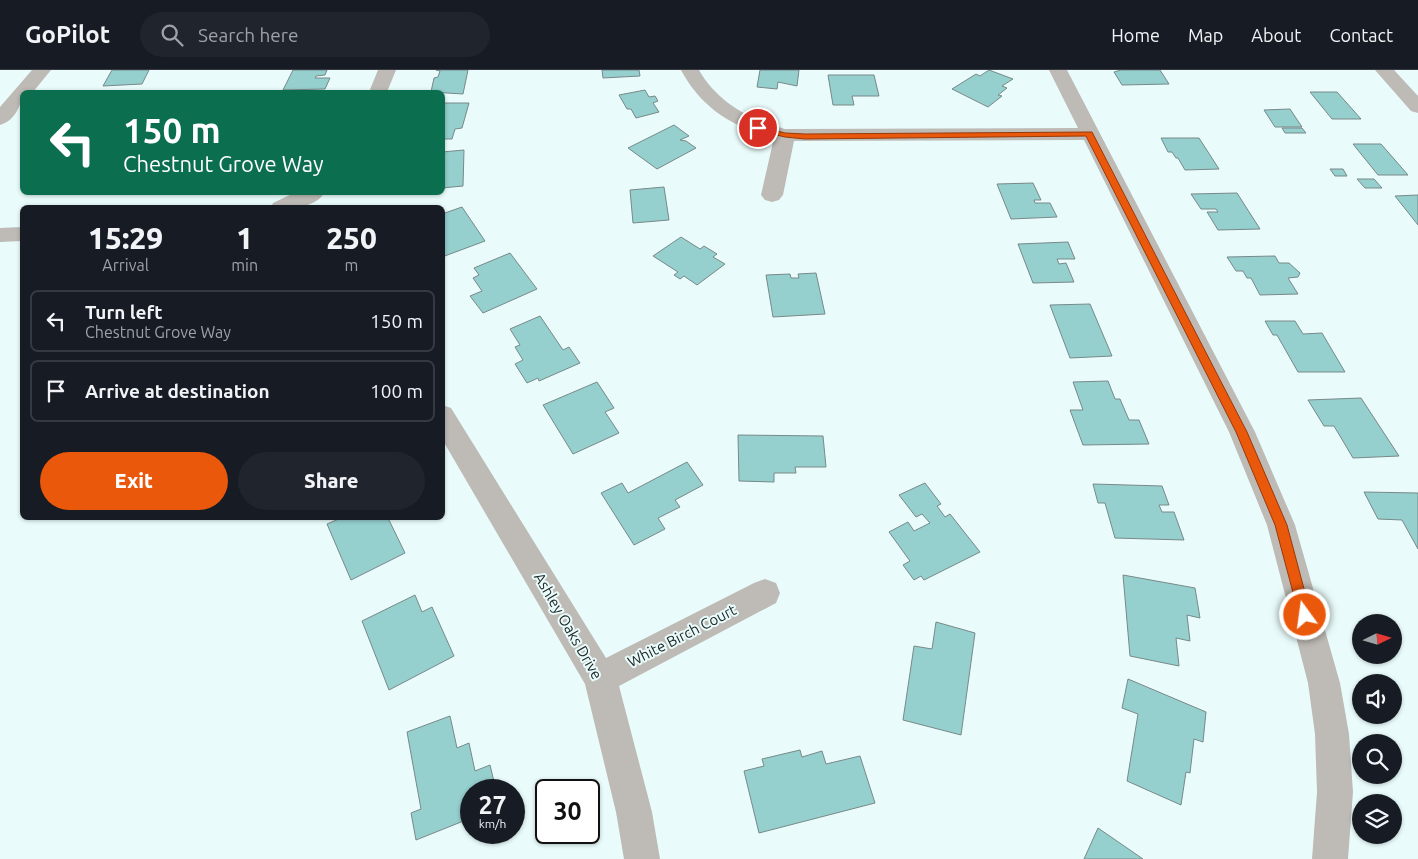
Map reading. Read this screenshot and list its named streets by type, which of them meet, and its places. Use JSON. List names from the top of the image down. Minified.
{"streets":{"street":["Ashley Oaks Drive","White Birch Court"]},"crossings":[["Ashley Oaks Drive","White Birch Court"]],"north":"right","page":{"header":"GoPilot","search":"Search here","nav":["Home","Map","About","Contact"],"turn":["150 m","Chestnut Grove Way"],"eta":["15:29","Arrival","1","min","250","m"],"list":[{"name":"Turn left","note":"Chestnut Grove Way","value":"150 m"},{"name":"Arrive at destination","value":"100 m"}],"buttons":["Exit","Share"],"speed":"27 km/h","limit":"30"}}
